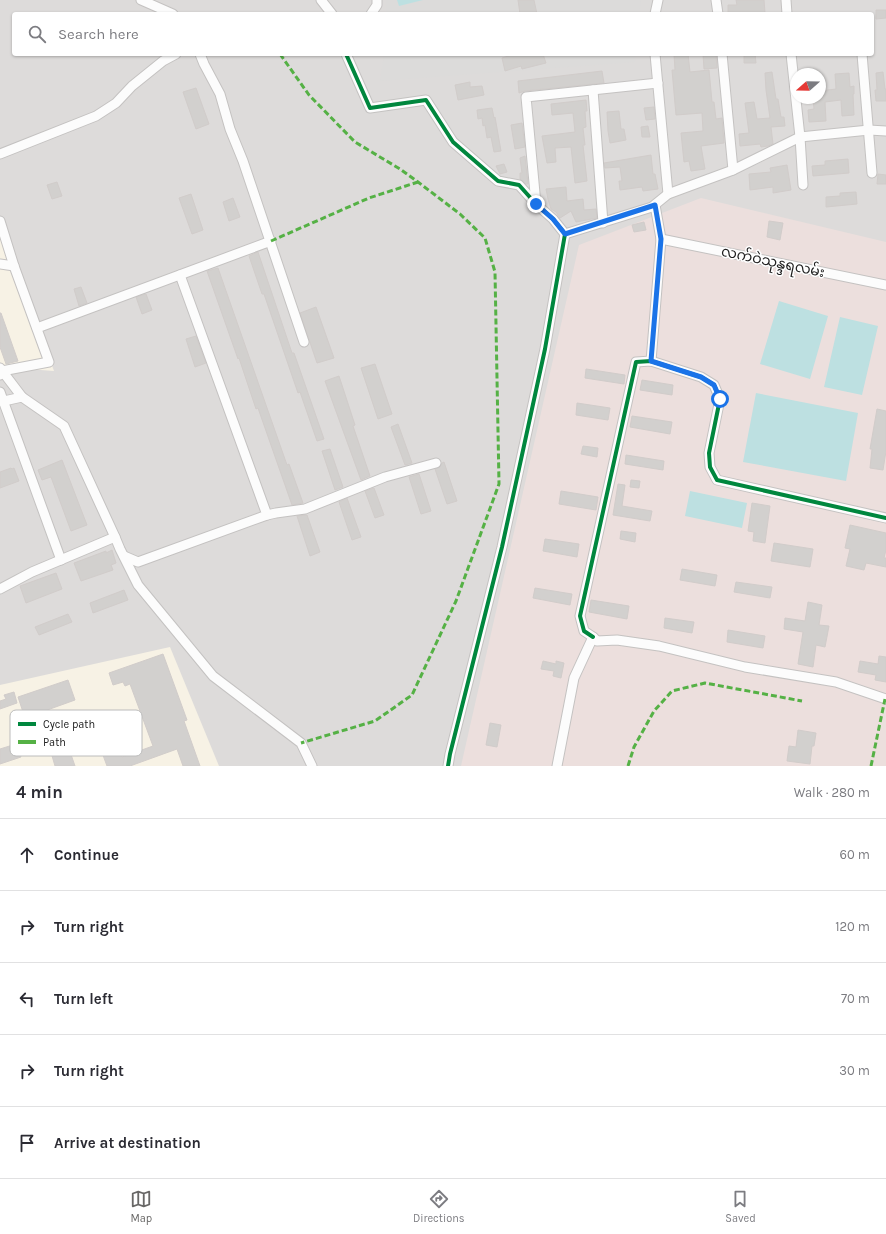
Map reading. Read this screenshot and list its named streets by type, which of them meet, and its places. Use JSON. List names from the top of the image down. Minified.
{"streets":{"street":["လက်ဝဲသုန္ဒရလမ်း"]},"legend":["Cycle path","Path"],"north":"left","page":{"search":"Search here","heading":["4 min","Walk · 280 m"],"list":[["Continue","60 m"],["Turn right","120 m"],["Turn left","70 m"],["Turn right","30 m"],"Arrive at destination"],"nav":["Map","Directions","Saved"]}}
